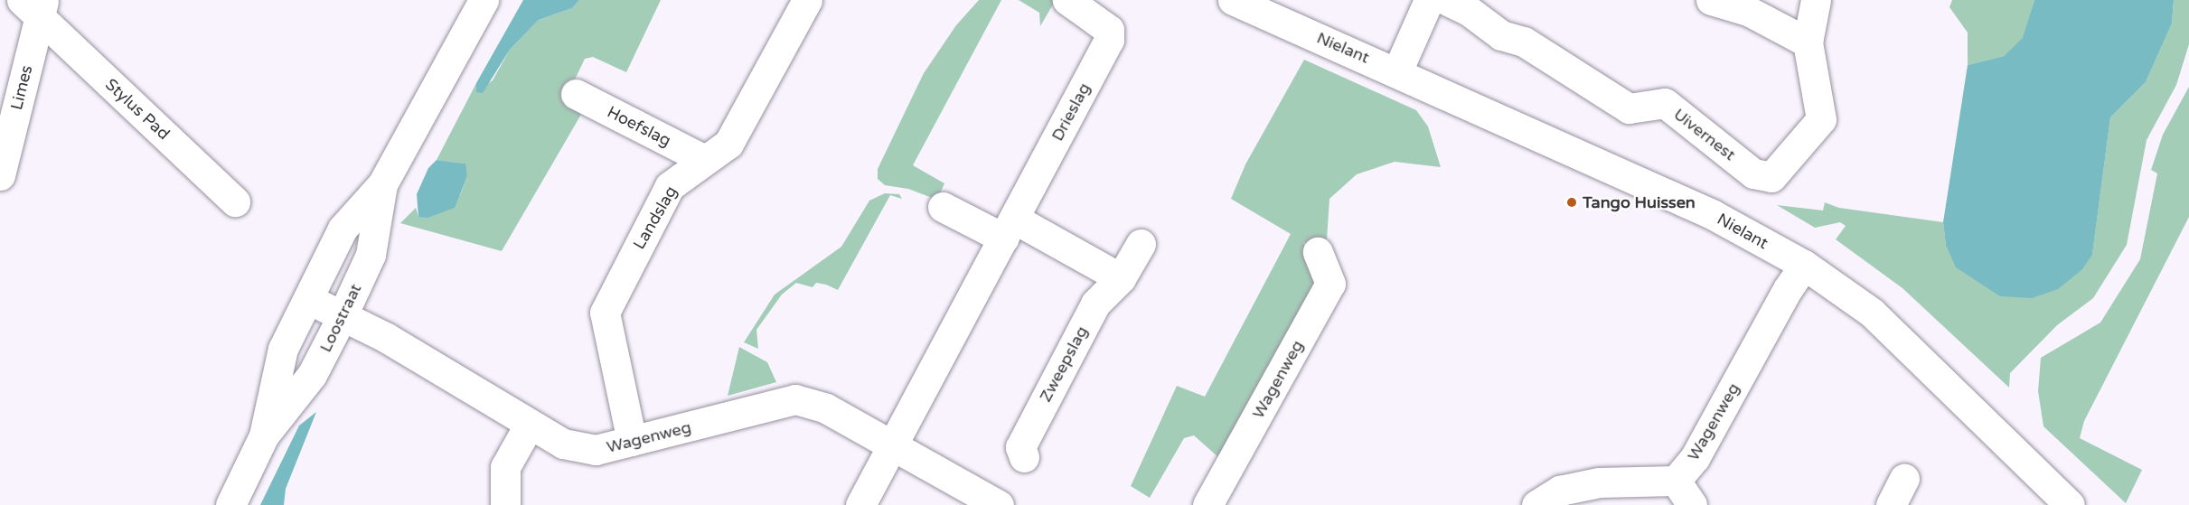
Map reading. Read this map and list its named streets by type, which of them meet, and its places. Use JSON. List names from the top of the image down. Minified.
{"streets":{"street":["Nielant","Limes","Stylus Pad","Drieslag","Hoefslag","Uivernest","Landslag","Loostraat","Zweepslag","Wagenweg"]},"crossings":[["Nielant","Wagenweg"],["Limes","Stylus Pad"],["Drieslag","Wagenweg"],["Hoefslag","Landslag"],["Landslag","Wagenweg"],["Loostraat","Wagenweg"]],"places":["Tango Huissen"]}
